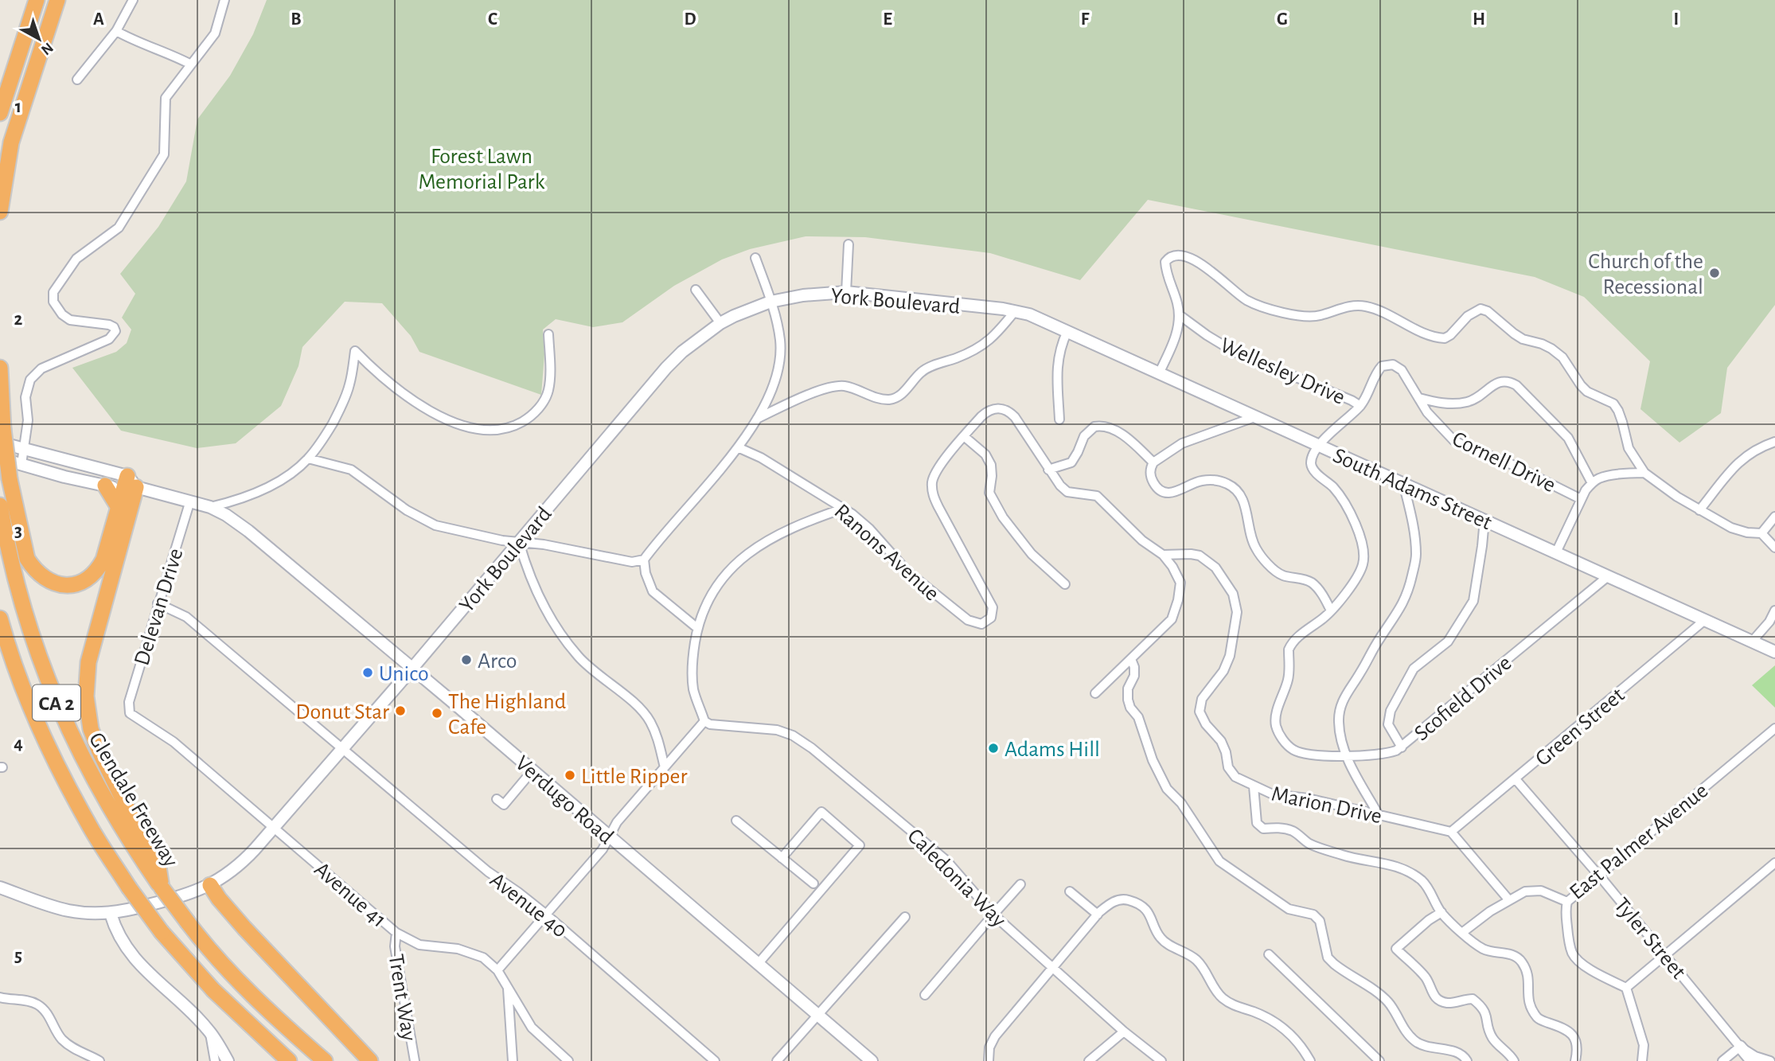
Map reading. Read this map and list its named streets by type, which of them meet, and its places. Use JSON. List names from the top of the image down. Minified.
{"streets":{"highway":["CA 2","Glendale Freeway"],"street":["York Boulevard","Wellesley Drive","Cornell Drive","South Adams Street","Ranons Avenue","Delevan Drive","Scofield Drive","Green Street","Verdugo Road","Marion Drive","East Palmer Avenue","Caledonia Way","Avenue 41","Avenue 40","Tyler Street","Trent Way"]},"crossings":[["York Boulevard","South Adams Street"],["York Boulevard","Verdugo Road"],["York Boulevard","Avenue 41"],["York Boulevard","Avenue 40"],["Wellesley Drive","Cornell Drive"],["Cornell Drive","South Adams Street"],["South Adams Street","Scofield Drive"],["South Adams Street","Green Street"],["Delevan Drive","Verdugo Road"],["Delevan Drive","Avenue 41"],["Delevan Drive","Avenue 40"],["Green Street","Marion Drive"],["Green Street","Tyler Street"],["East Palmer Avenue","Tyler Street"],["Avenue 41","Trent Way"]],"parks":["Forest Lawn Memorial Park"],"places":["Church of the Recessional","Arco","Unico","Donut Star","The Highland Cafe","Adams Hill","Little Ripper"],"north":"bottom right","grid":{"columns":["A","B","C","D","E","F","G","H","I"],"rows":["1","2","3","4","5"]}}
